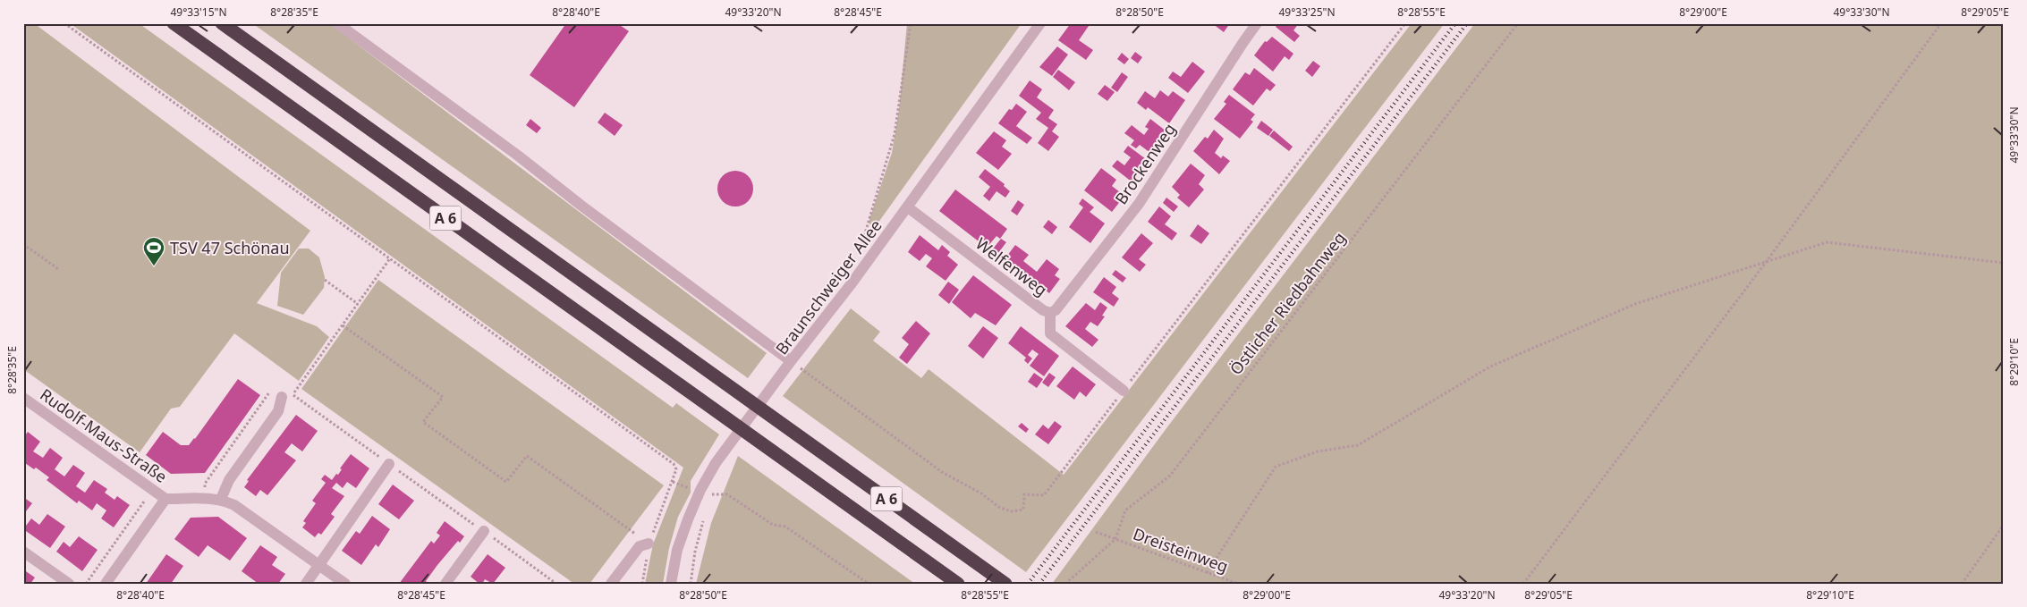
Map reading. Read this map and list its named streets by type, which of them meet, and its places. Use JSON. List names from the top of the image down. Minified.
{"streets":{"highway":["A 6"],"street":["Brockenweg","Welfenweg","Braunschweiger Allee","Rudolf-Maus-Straße"],"path":["Östlicher Riedbahnweg","Dreisteinweg"]},"crossings":[["Brockenweg","Welfenweg"],["Welfenweg","Braunschweiger Allee"],["Östlicher Riedbahnweg","Dreisteinweg"]],"places":{"sports":["TSV 47 Schönau"]},"coordinates":["49°33'15\"N","8°28'35\"E","8°28'40\"E","49°33'20\"N","8°28'45\"E","8°28'50\"E","49°33'25\"N","8°28'55\"E","8°29'00\"E","49°33'30\"N","8°29'05\"E","8°29'10\"E"]}
